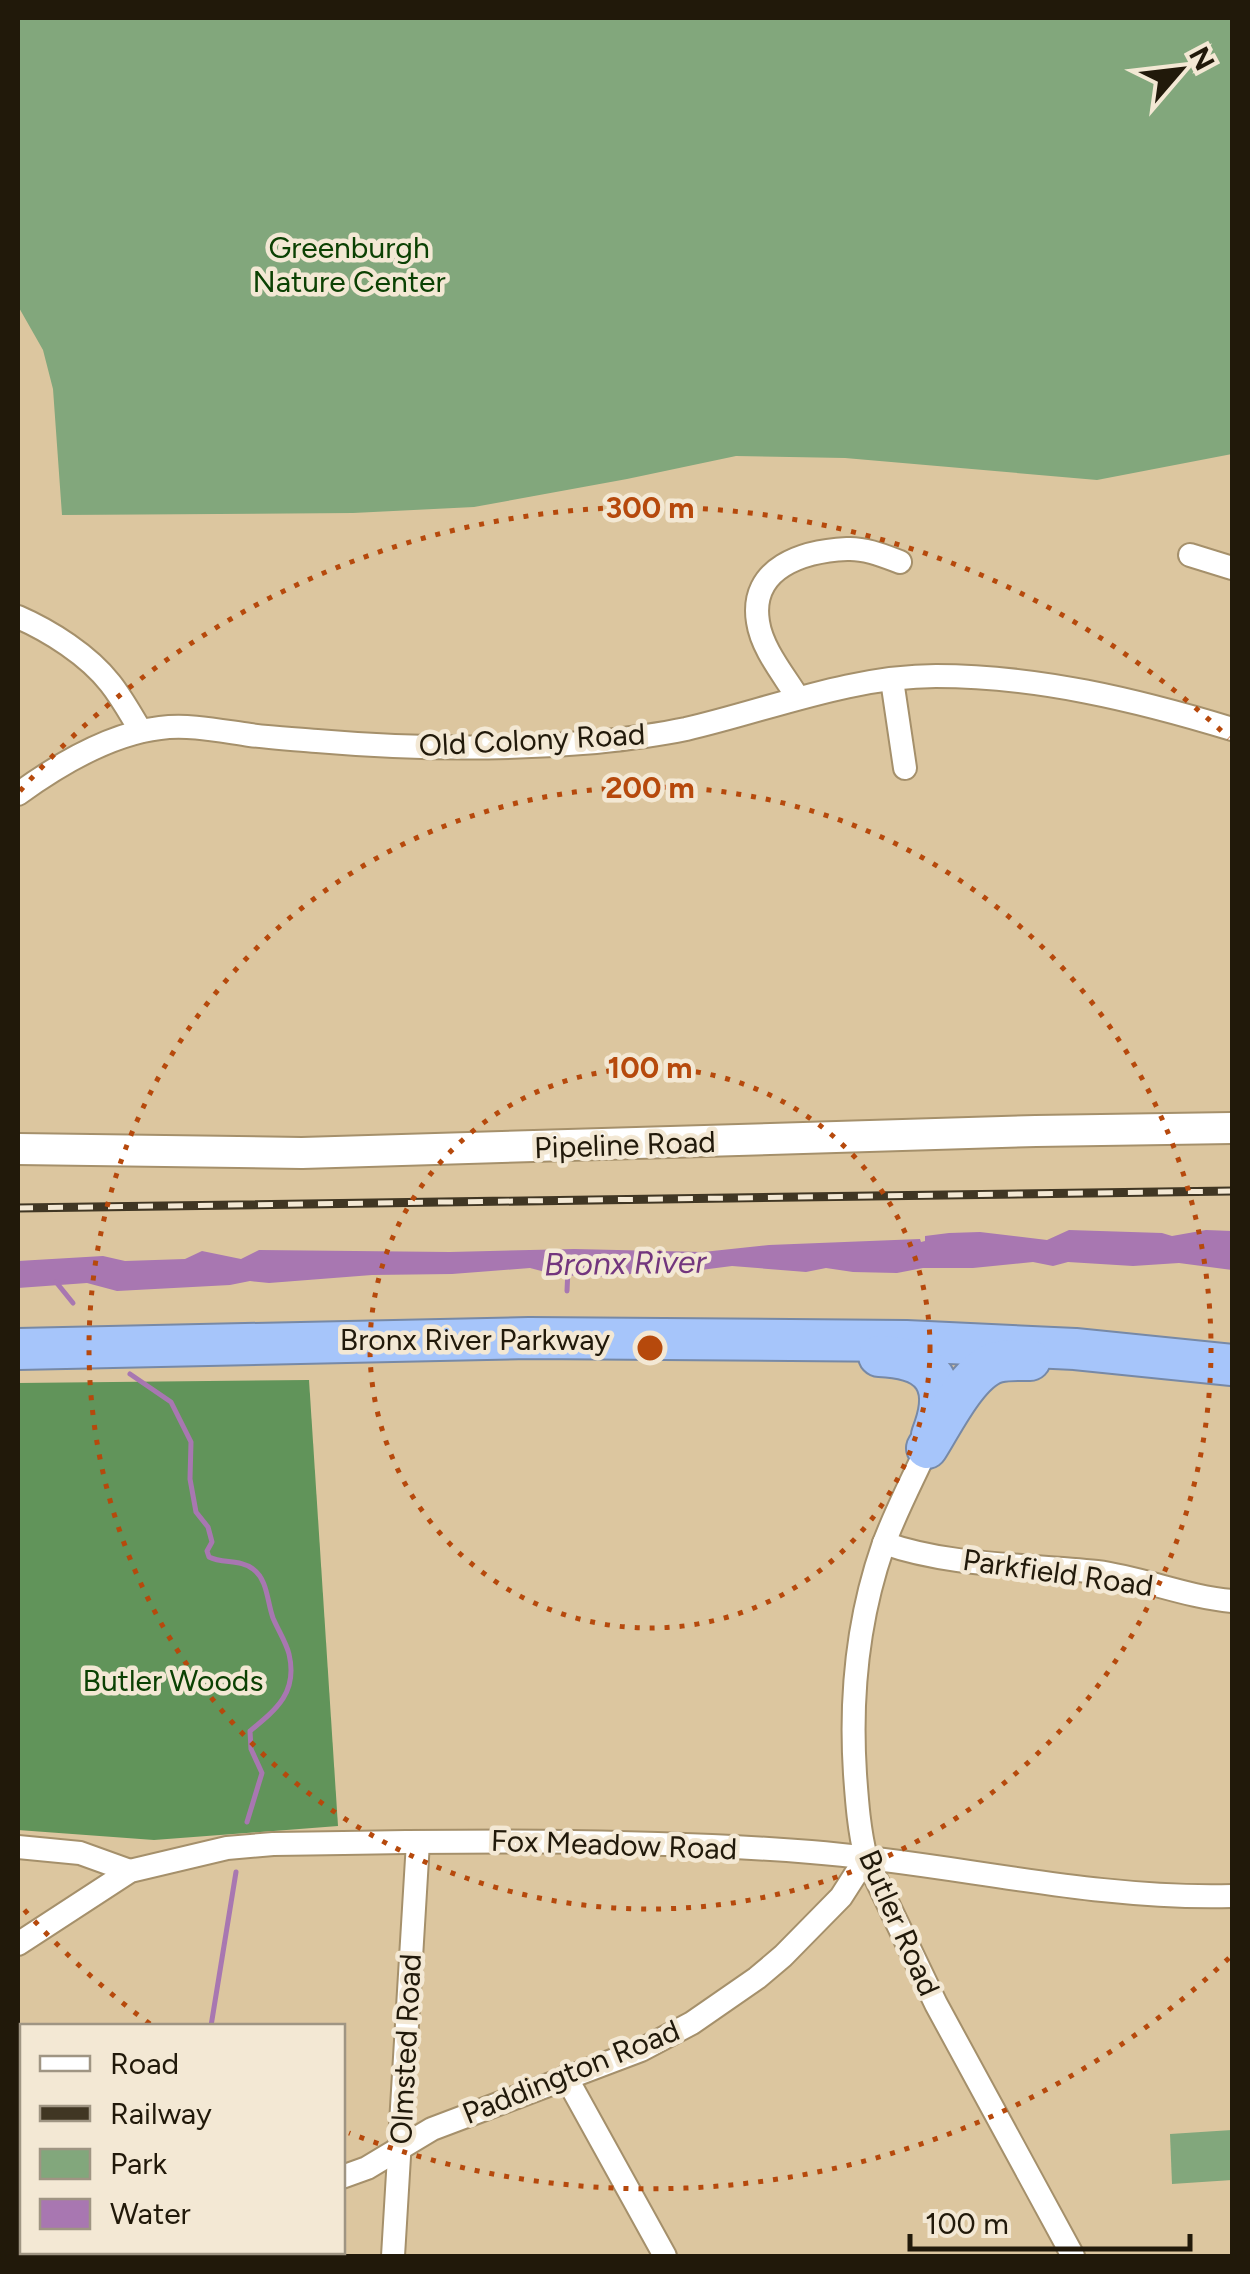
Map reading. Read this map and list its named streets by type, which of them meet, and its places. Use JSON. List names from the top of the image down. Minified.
{"streets":{"highway":["Bronx River Parkway"],"street":["Old Colony Road","Pipeline Road","Parkfield Road","Fox Meadow Road","Butler Road","Olmsted Road","Paddington Road"]},"crossings":[["Parkfield Road","Butler Road"],["Fox Meadow Road","Butler Road"],["Fox Meadow Road","Olmsted Road"],["Fox Meadow Road","Paddington Road"],["Butler Road","Paddington Road"],["Olmsted Road","Paddington Road"]],"water":["Bronx River"],"parks":["Greenburgh Nature Center","Butler Woods"],"legend":["Road","Railway","Park","Water"],"scale_bar":"100 m","north":"top right","rings":["300 m","200 m","100 m"]}
